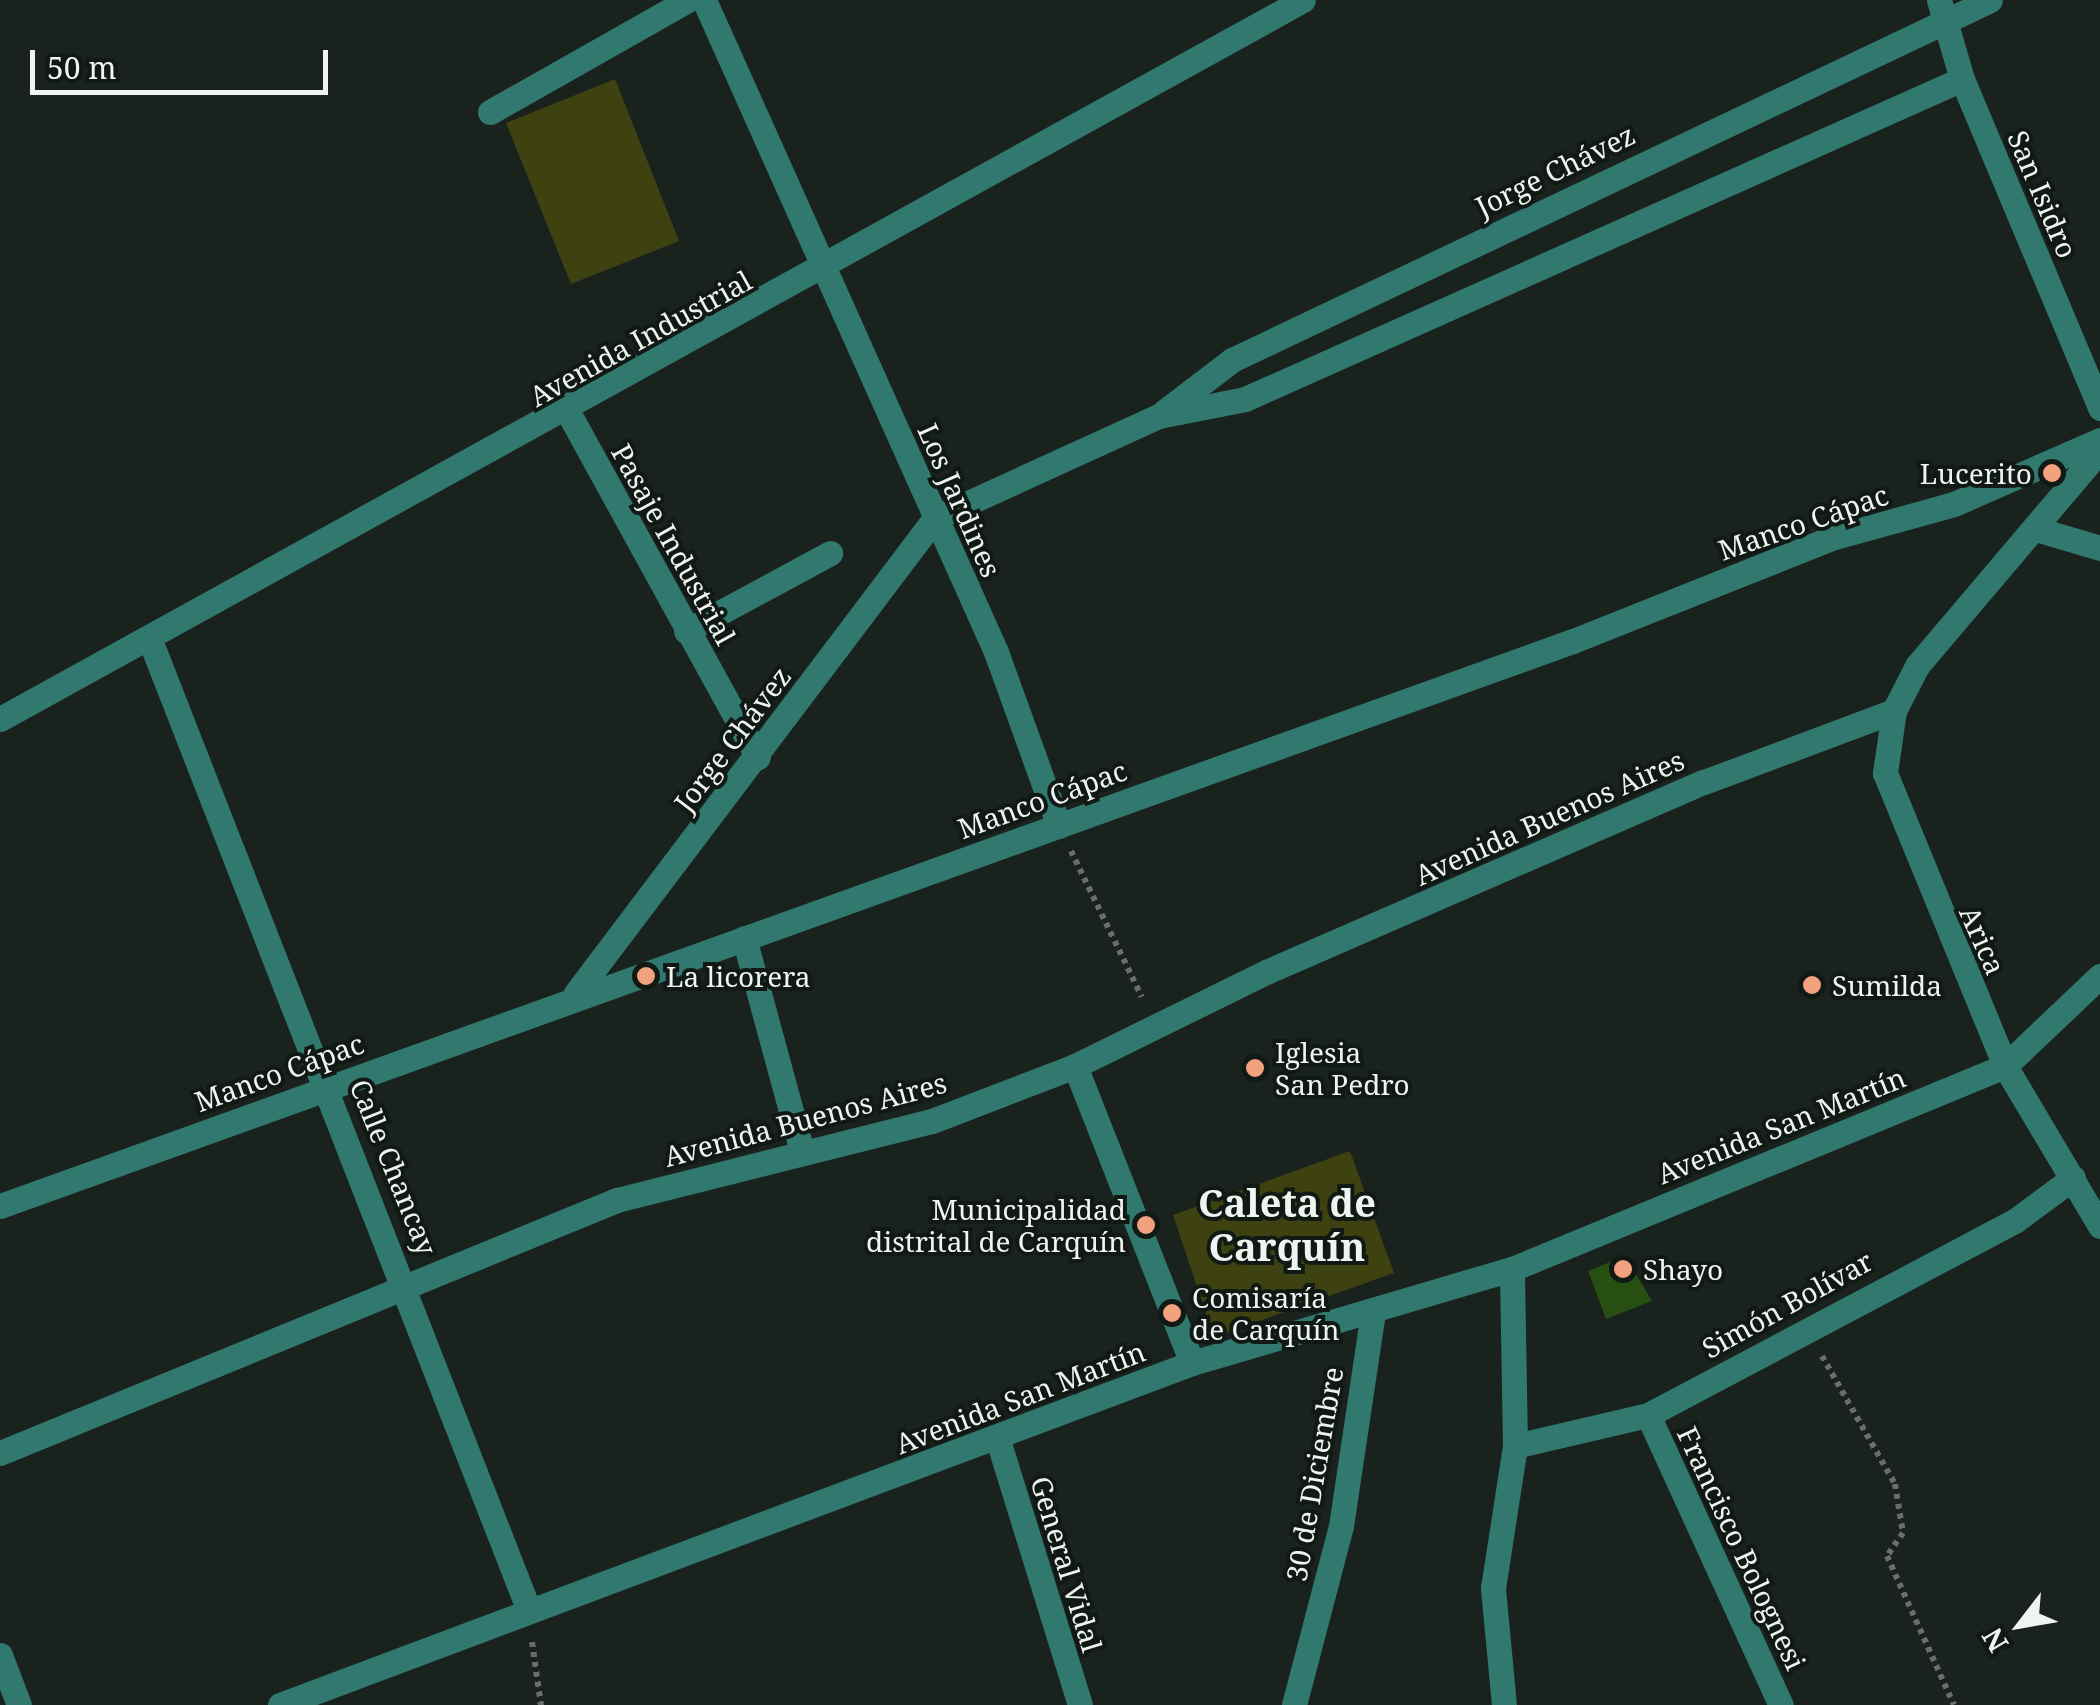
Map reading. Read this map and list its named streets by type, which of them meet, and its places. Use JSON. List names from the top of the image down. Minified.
{"streets":{"street":["Jorge Chávez","San Isidro","Avenida Industrial","Los Jardines","Manco Cápac","Pasaje Industrial","Avenida Buenos Aires","Arica","Avenida San Martín","Calle Chancay","Simón Bolívar","30 de Diciembre","Francisco Bolognesi","General Vidal"]},"crossings":[["Jorge Chávez","San Isidro"],["Jorge Chávez","Los Jardines"],["Jorge Chávez","Manco Cápac"],["Jorge Chávez","Pasaje Industrial"],["Avenida Industrial","Los Jardines"],["Avenida Industrial","Pasaje Industrial"],["Avenida Industrial","Calle Chancay"],["Los Jardines","Manco Cápac"],["Manco Cápac","Calle Chancay"],["Avenida Buenos Aires","Arica"],["Avenida Buenos Aires","Calle Chancay"],["Arica","Avenida San Martín"],["Arica","Simón Bolívar"],["Avenida San Martín","Calle Chancay"],["Avenida San Martín","30 de Diciembre"],["Avenida San Martín","General Vidal"],["Simón Bolívar","Francisco Bolognesi"]],"districts":["Caleta de Carquín"],"places":["Lucerito","La licorera","Sumilda","Iglesia San Pedro","Municipalidad distrital de Carquín","Shayo","Comisaría de Carquín"],"scale_bar":"50 m","north":"bottom left"}
